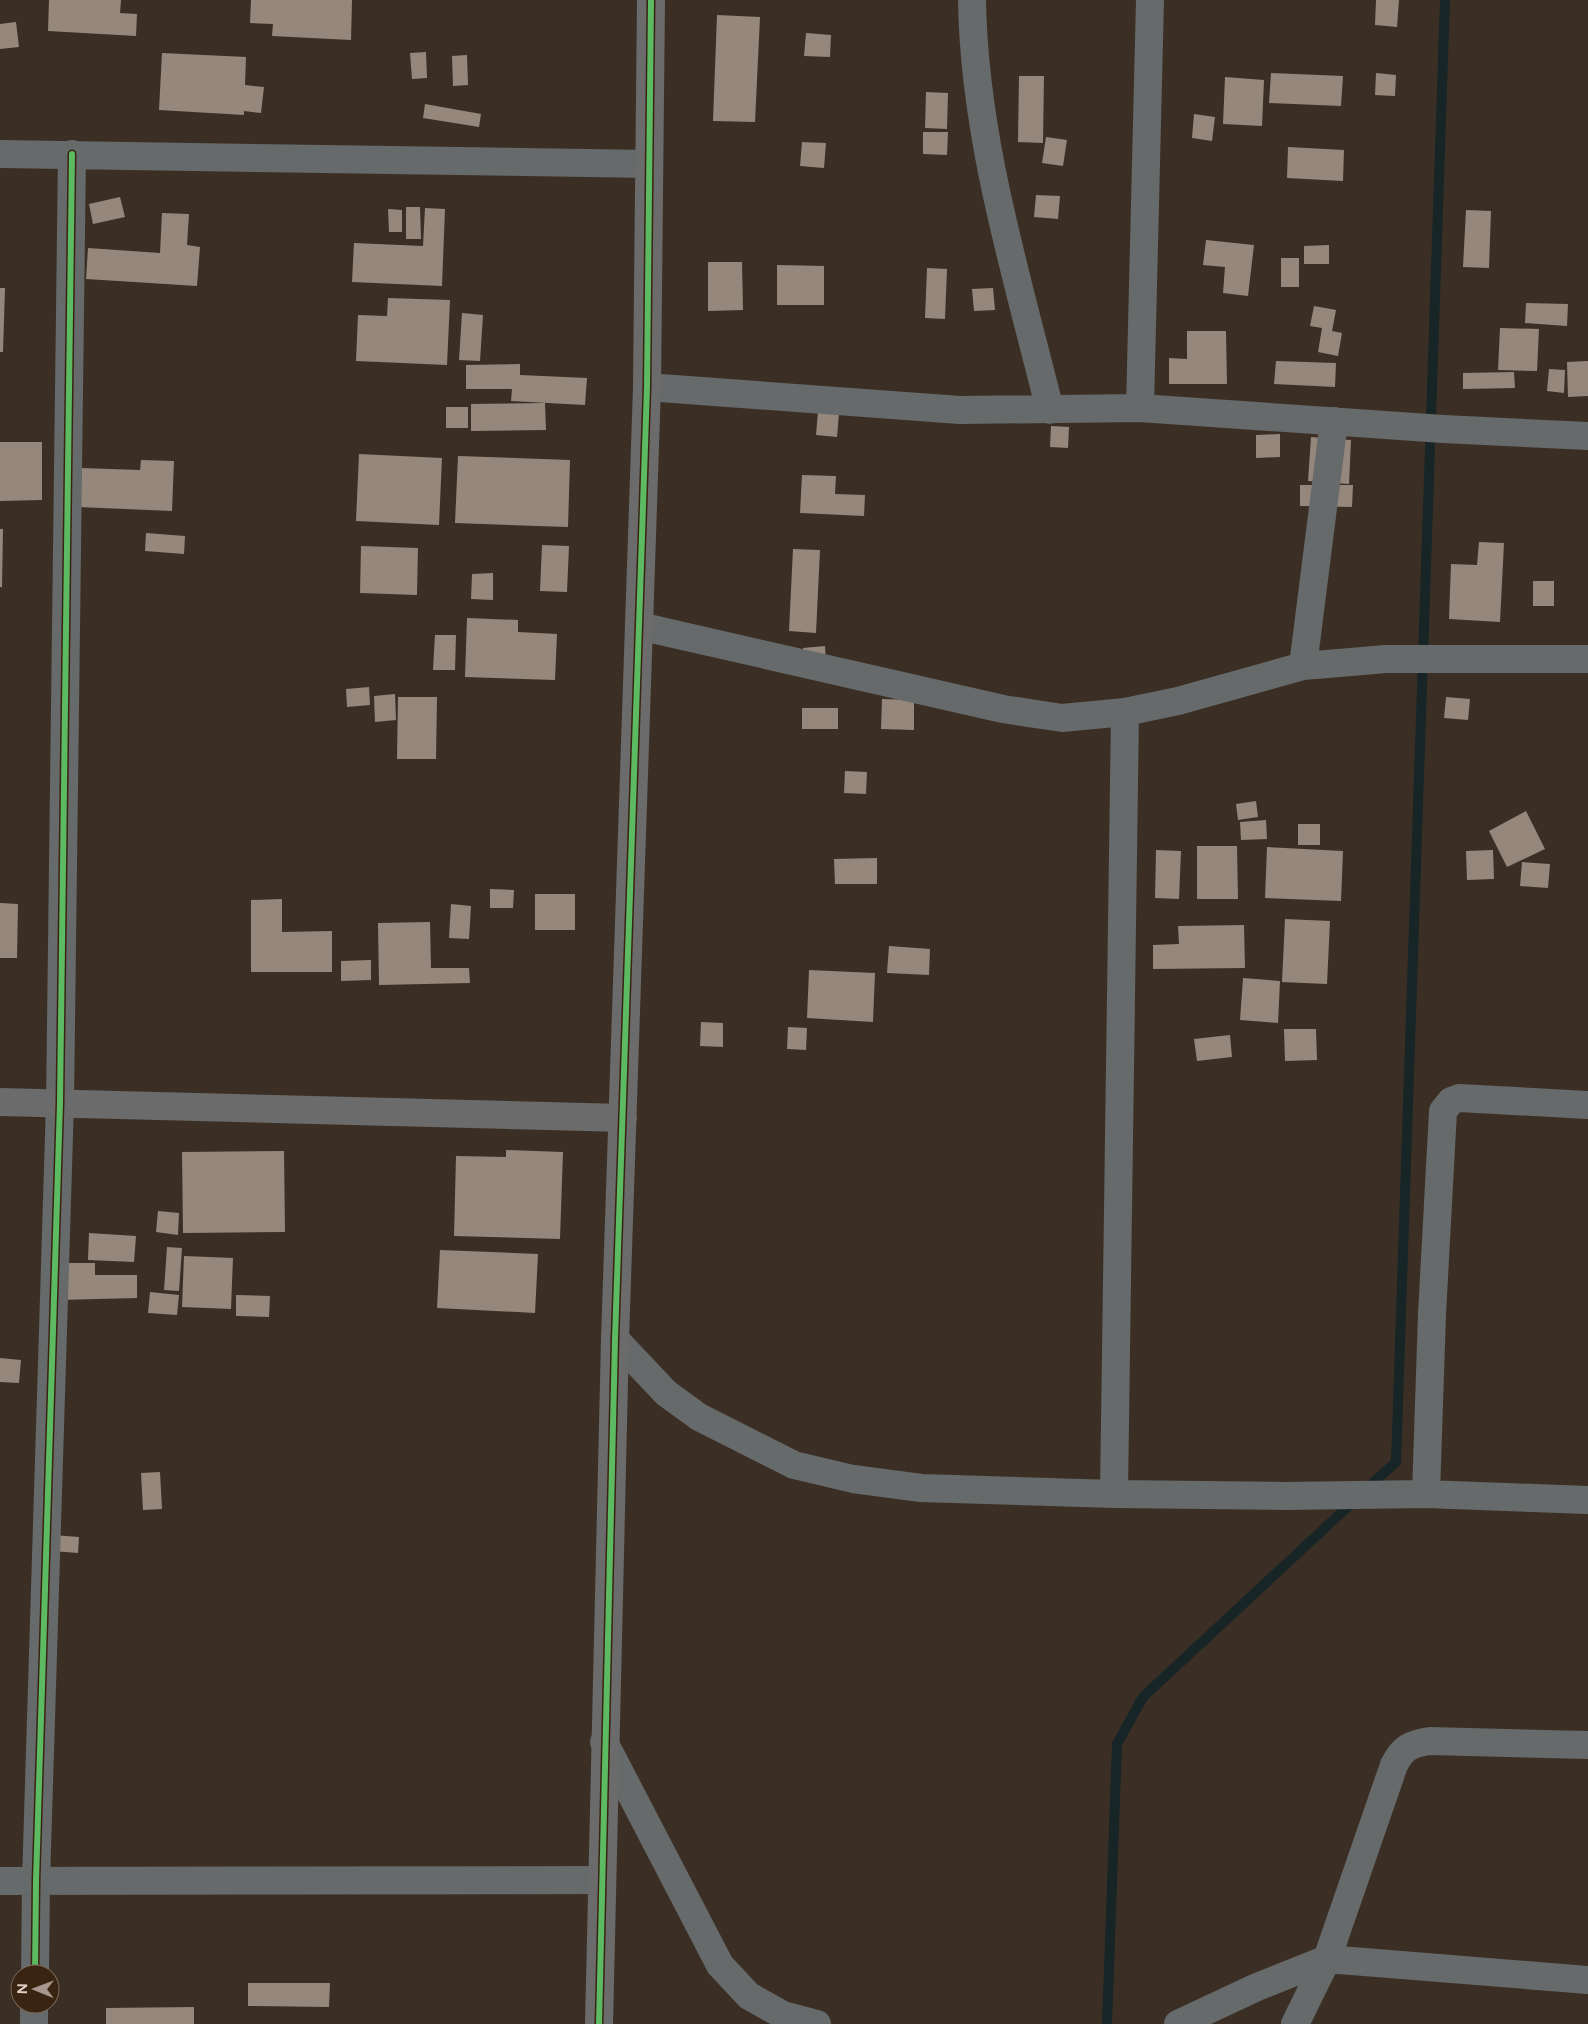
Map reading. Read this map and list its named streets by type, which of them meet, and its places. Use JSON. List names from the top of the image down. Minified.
{"north":"left"}
